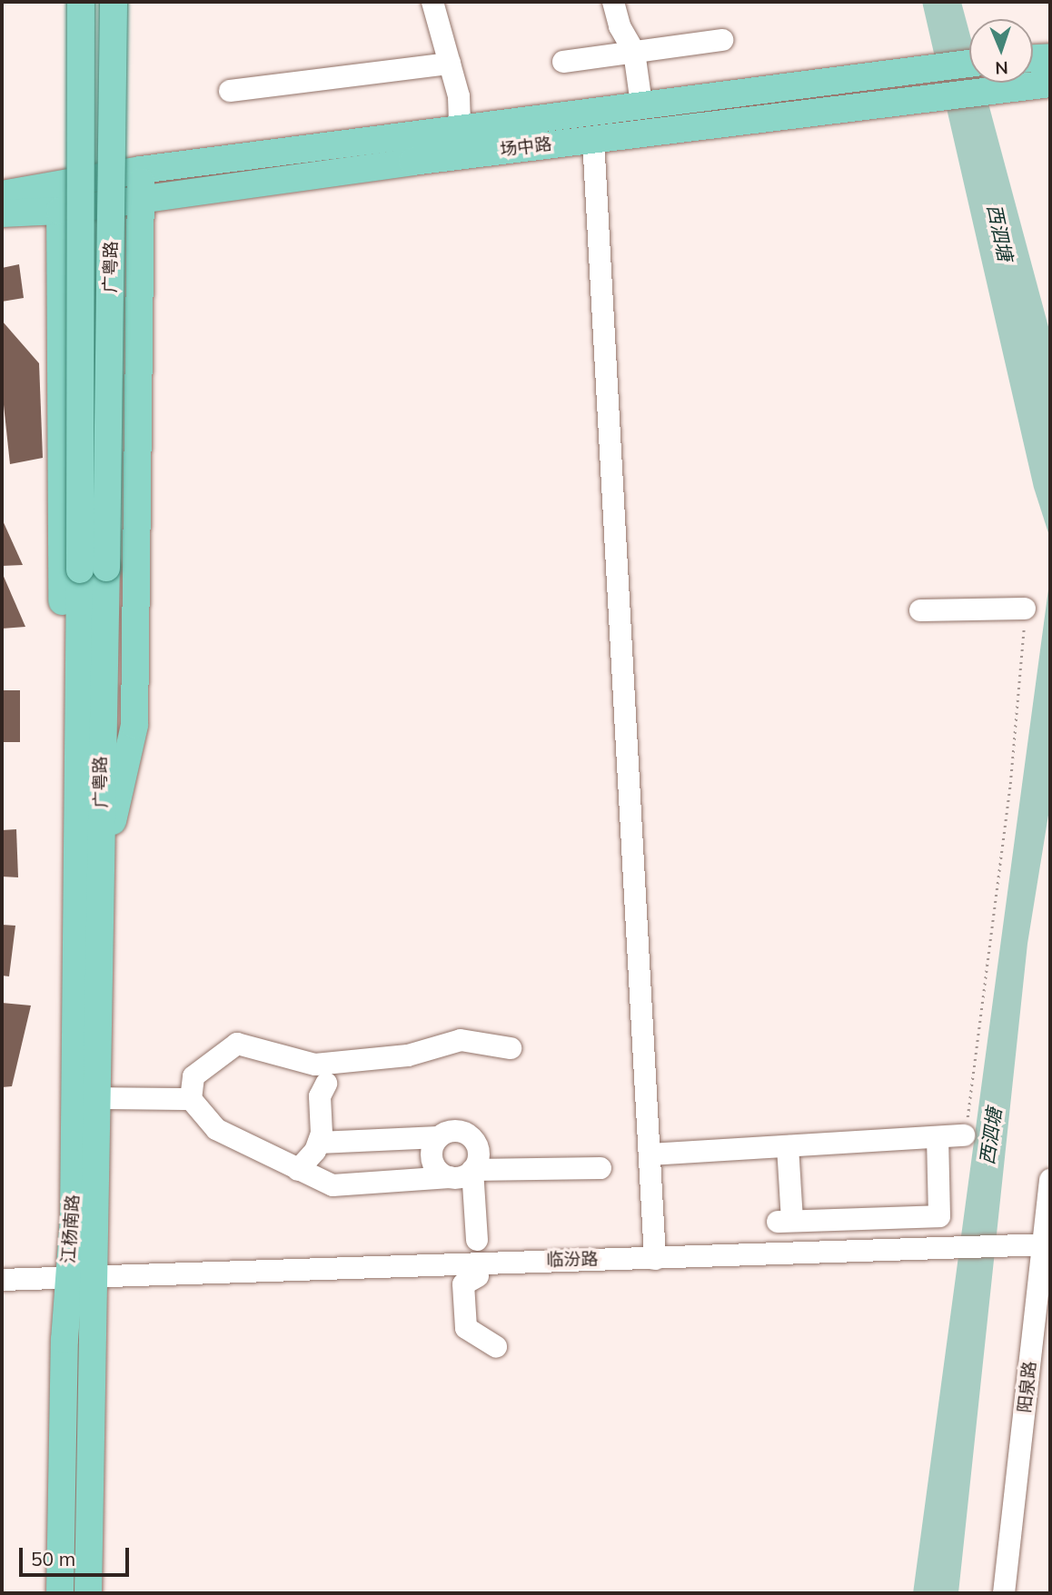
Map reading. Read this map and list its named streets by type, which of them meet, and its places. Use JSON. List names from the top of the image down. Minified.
{"streets":{"main road":["场中路","广粤路","江杨南路"],"street":["临汾路","阳泉路"]},"crossings":[["场中路","广粤路"],["广粤路","江杨南路"],["江杨南路","临汾路"],["临汾路","阳泉路"]],"water":["西泗塘"],"scale_bar":"50 m","north":"bottom"}
